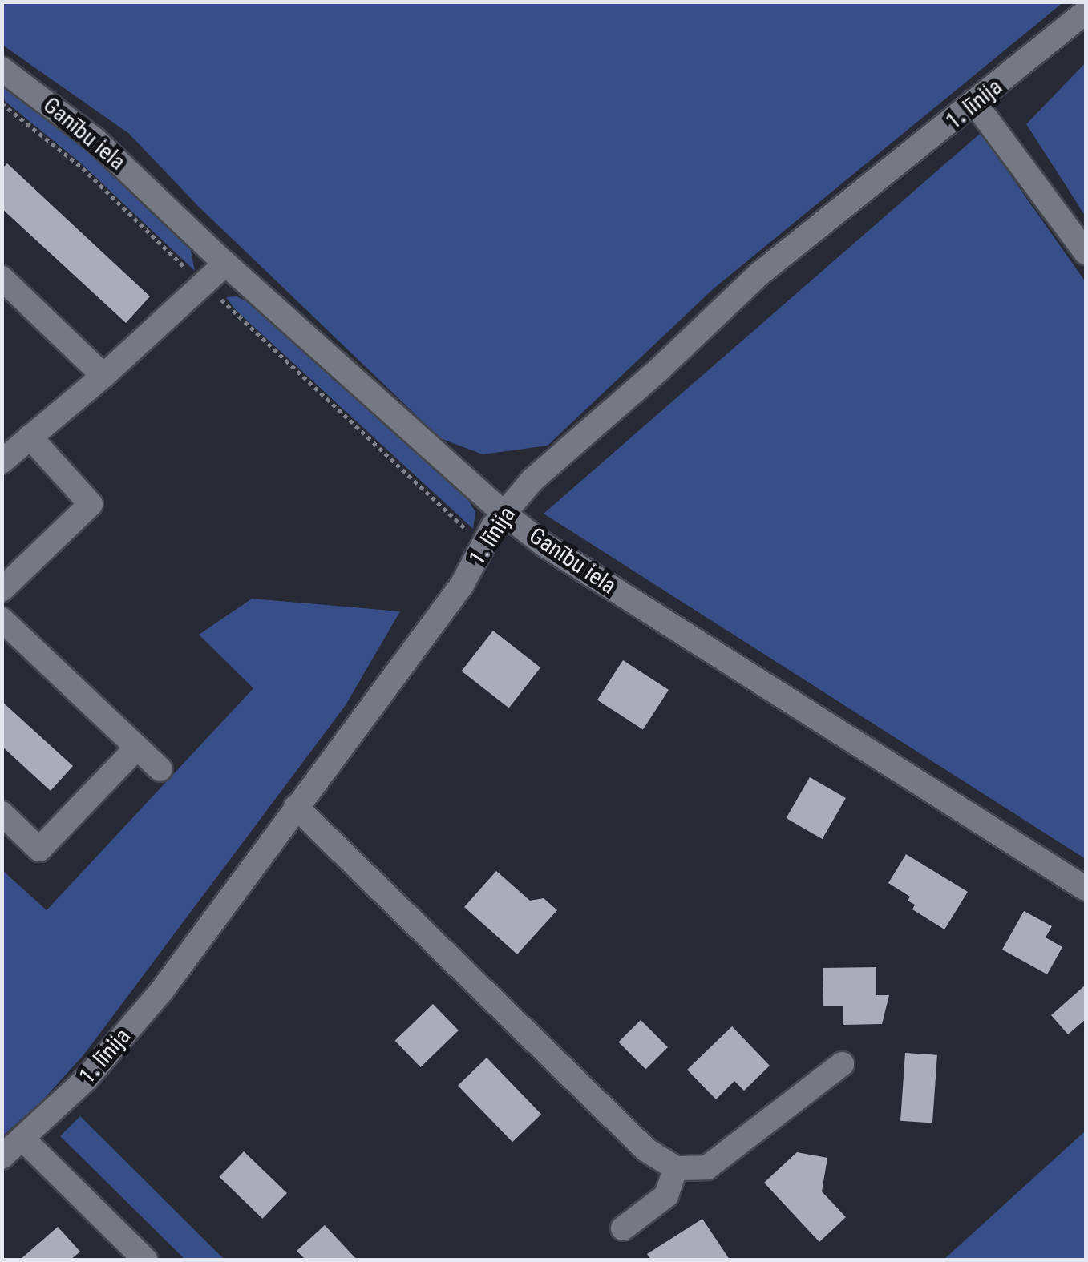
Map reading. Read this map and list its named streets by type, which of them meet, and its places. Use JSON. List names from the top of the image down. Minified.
{"streets":{"street":["1. līnija","Ganību iela"]},"crossings":[["1. līnija","Ganību iela"]]}
